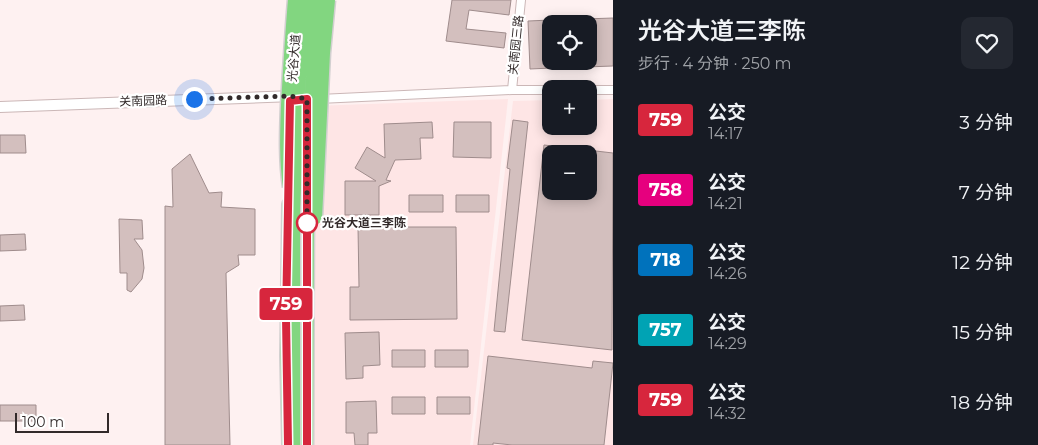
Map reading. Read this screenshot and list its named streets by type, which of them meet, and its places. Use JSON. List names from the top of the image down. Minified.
{"streets":{"main road":["光谷大道","关南园路"],"street":["关南园三路"]},"crossings":[["光谷大道","关南园路"]],"places":["光谷大道三李陈"],"lines":["bus line 759"],"scale_bar":"100 m","page":{"on_map":"759","heading":["光谷大道三李陈","步行 · 4 分钟 · 250 m"],"map_buttons":["+","−"],"list":[{"mark":"759","name":"公交","note":"14:17","value":"3 分钟"},{"mark":"758","name":"公交","note":"14:21","value":"7 分钟"},{"mark":"718","name":"公交","note":"14:26","value":"12 分钟"},{"mark":"757","name":"公交","note":"14:29","value":"15 分钟"},{"mark":"759","name":"公交","note":"14:32","value":"18 分钟"}],"scale":"100 m"}}
